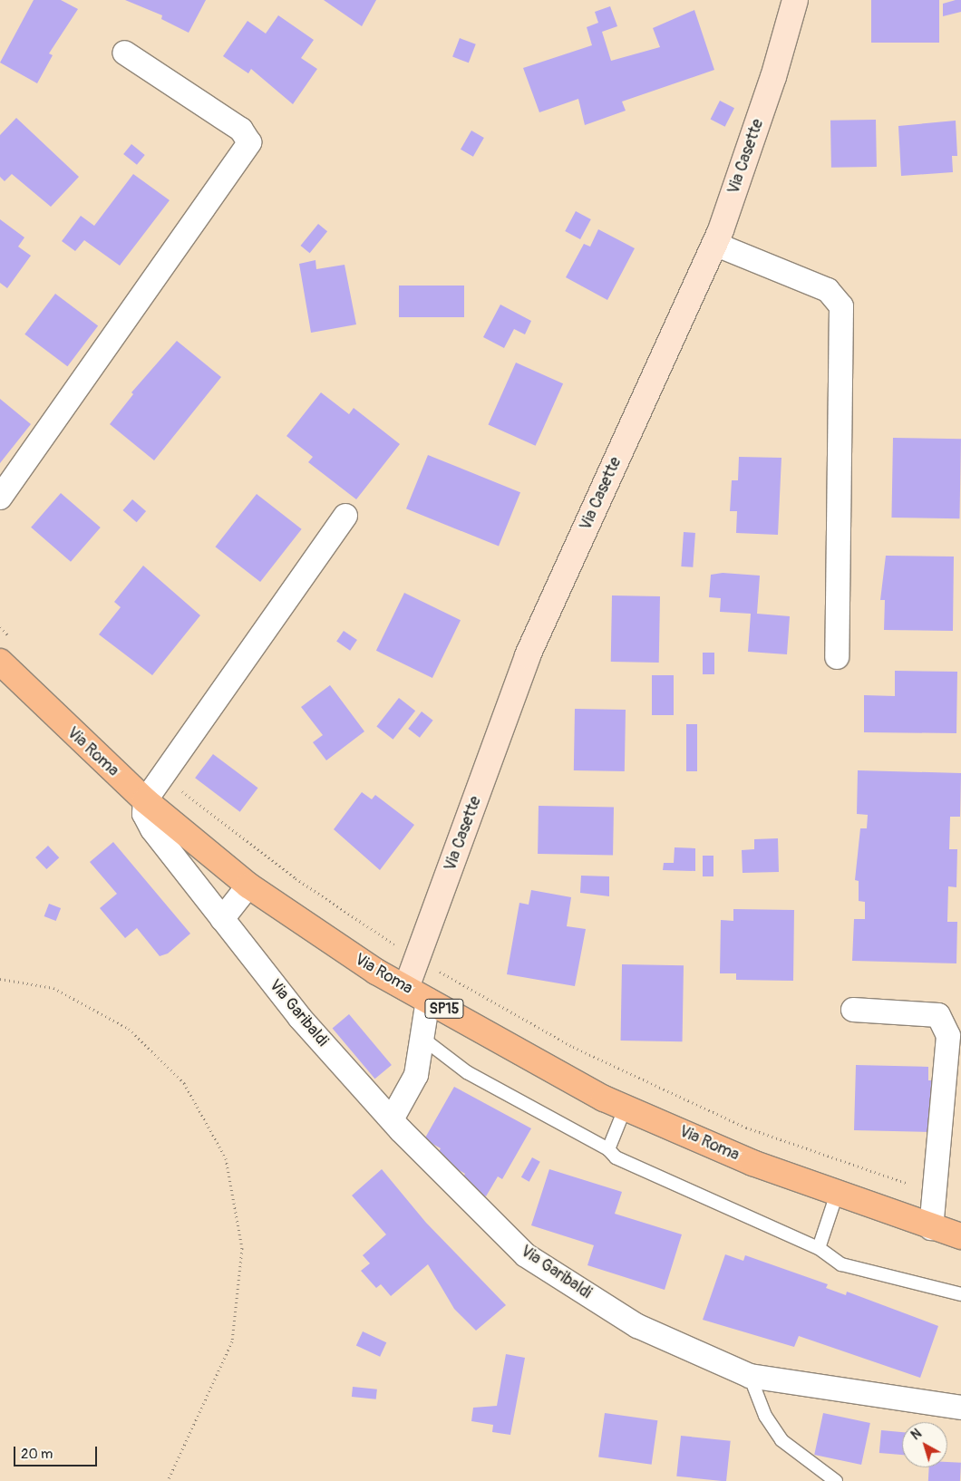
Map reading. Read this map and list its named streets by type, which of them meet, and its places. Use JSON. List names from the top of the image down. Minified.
{"streets":{"main road":["Via Roma","SP15"],"street":["Via Casette","Via Garibaldi"]},"crossings":[["Via Casette","Via Roma"],["Via Roma","Via Garibaldi"]],"scale_bar":"20 m","north":"top left"}
